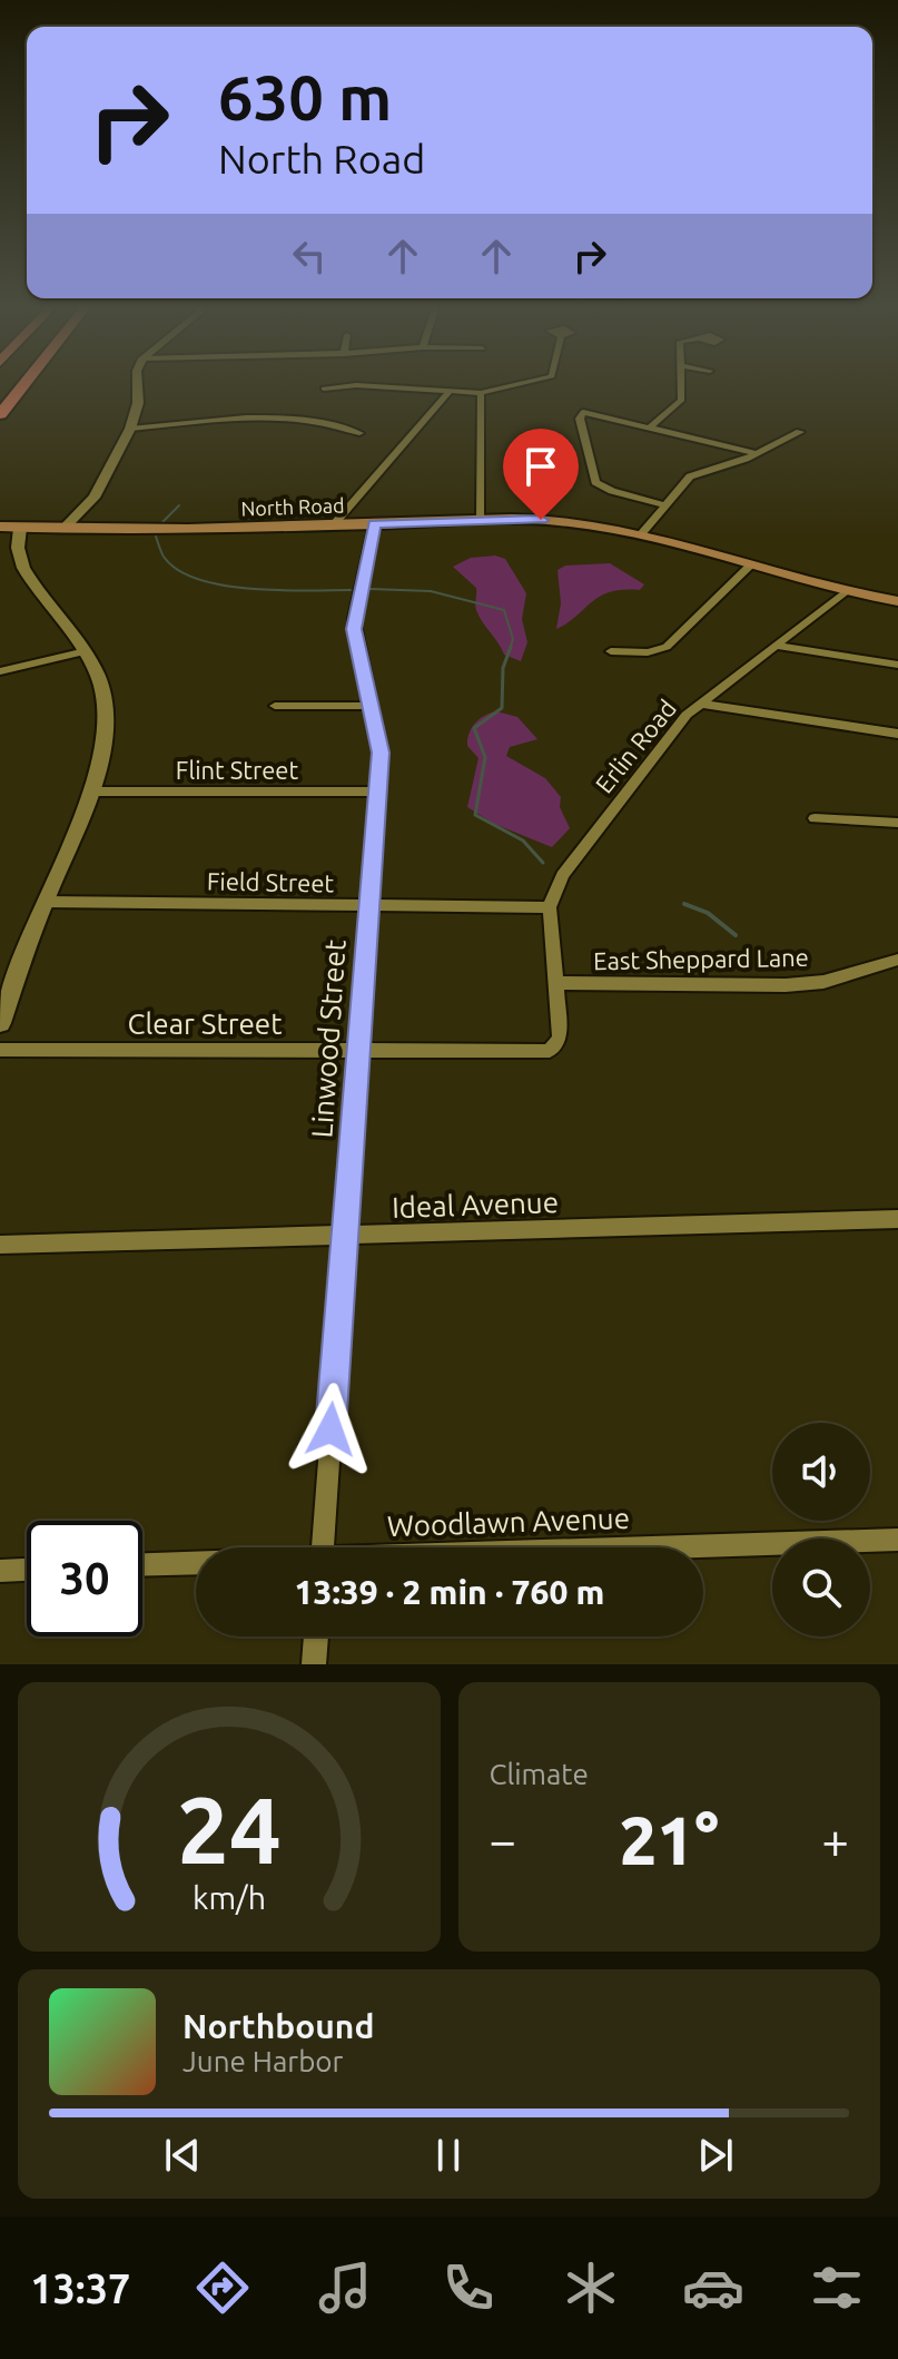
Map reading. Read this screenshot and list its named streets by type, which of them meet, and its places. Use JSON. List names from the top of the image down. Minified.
{"streets":{"main road":["North Road"],"street":["Erlin Road","Flint Street","Field Street","East Sheppard Lane","Clear Street","Linwood Street","Ideal Avenue","Woodlawn Avenue"]},"crossings":[["North Road","Erlin Road"],["North Road","Linwood Street"],["Erlin Road","Field Street"],["Erlin Road","East Sheppard Lane"],["Erlin Road","Clear Street"],["Flint Street","Linwood Street"],["Field Street","Linwood Street"],["East Sheppard Lane","Clear Street"],["Clear Street","Linwood Street"],["Linwood Street","Ideal Avenue"]],"page":{"turn":["630 m","North Road"],"limit":"30","trip":"13:39 · 2 min · 760 m","tile":"Climate","heat":["−","21°","+"],"song":["Northbound","June Harbor"],"tabs":"13:37","gauge":["24","km/h"]}}
